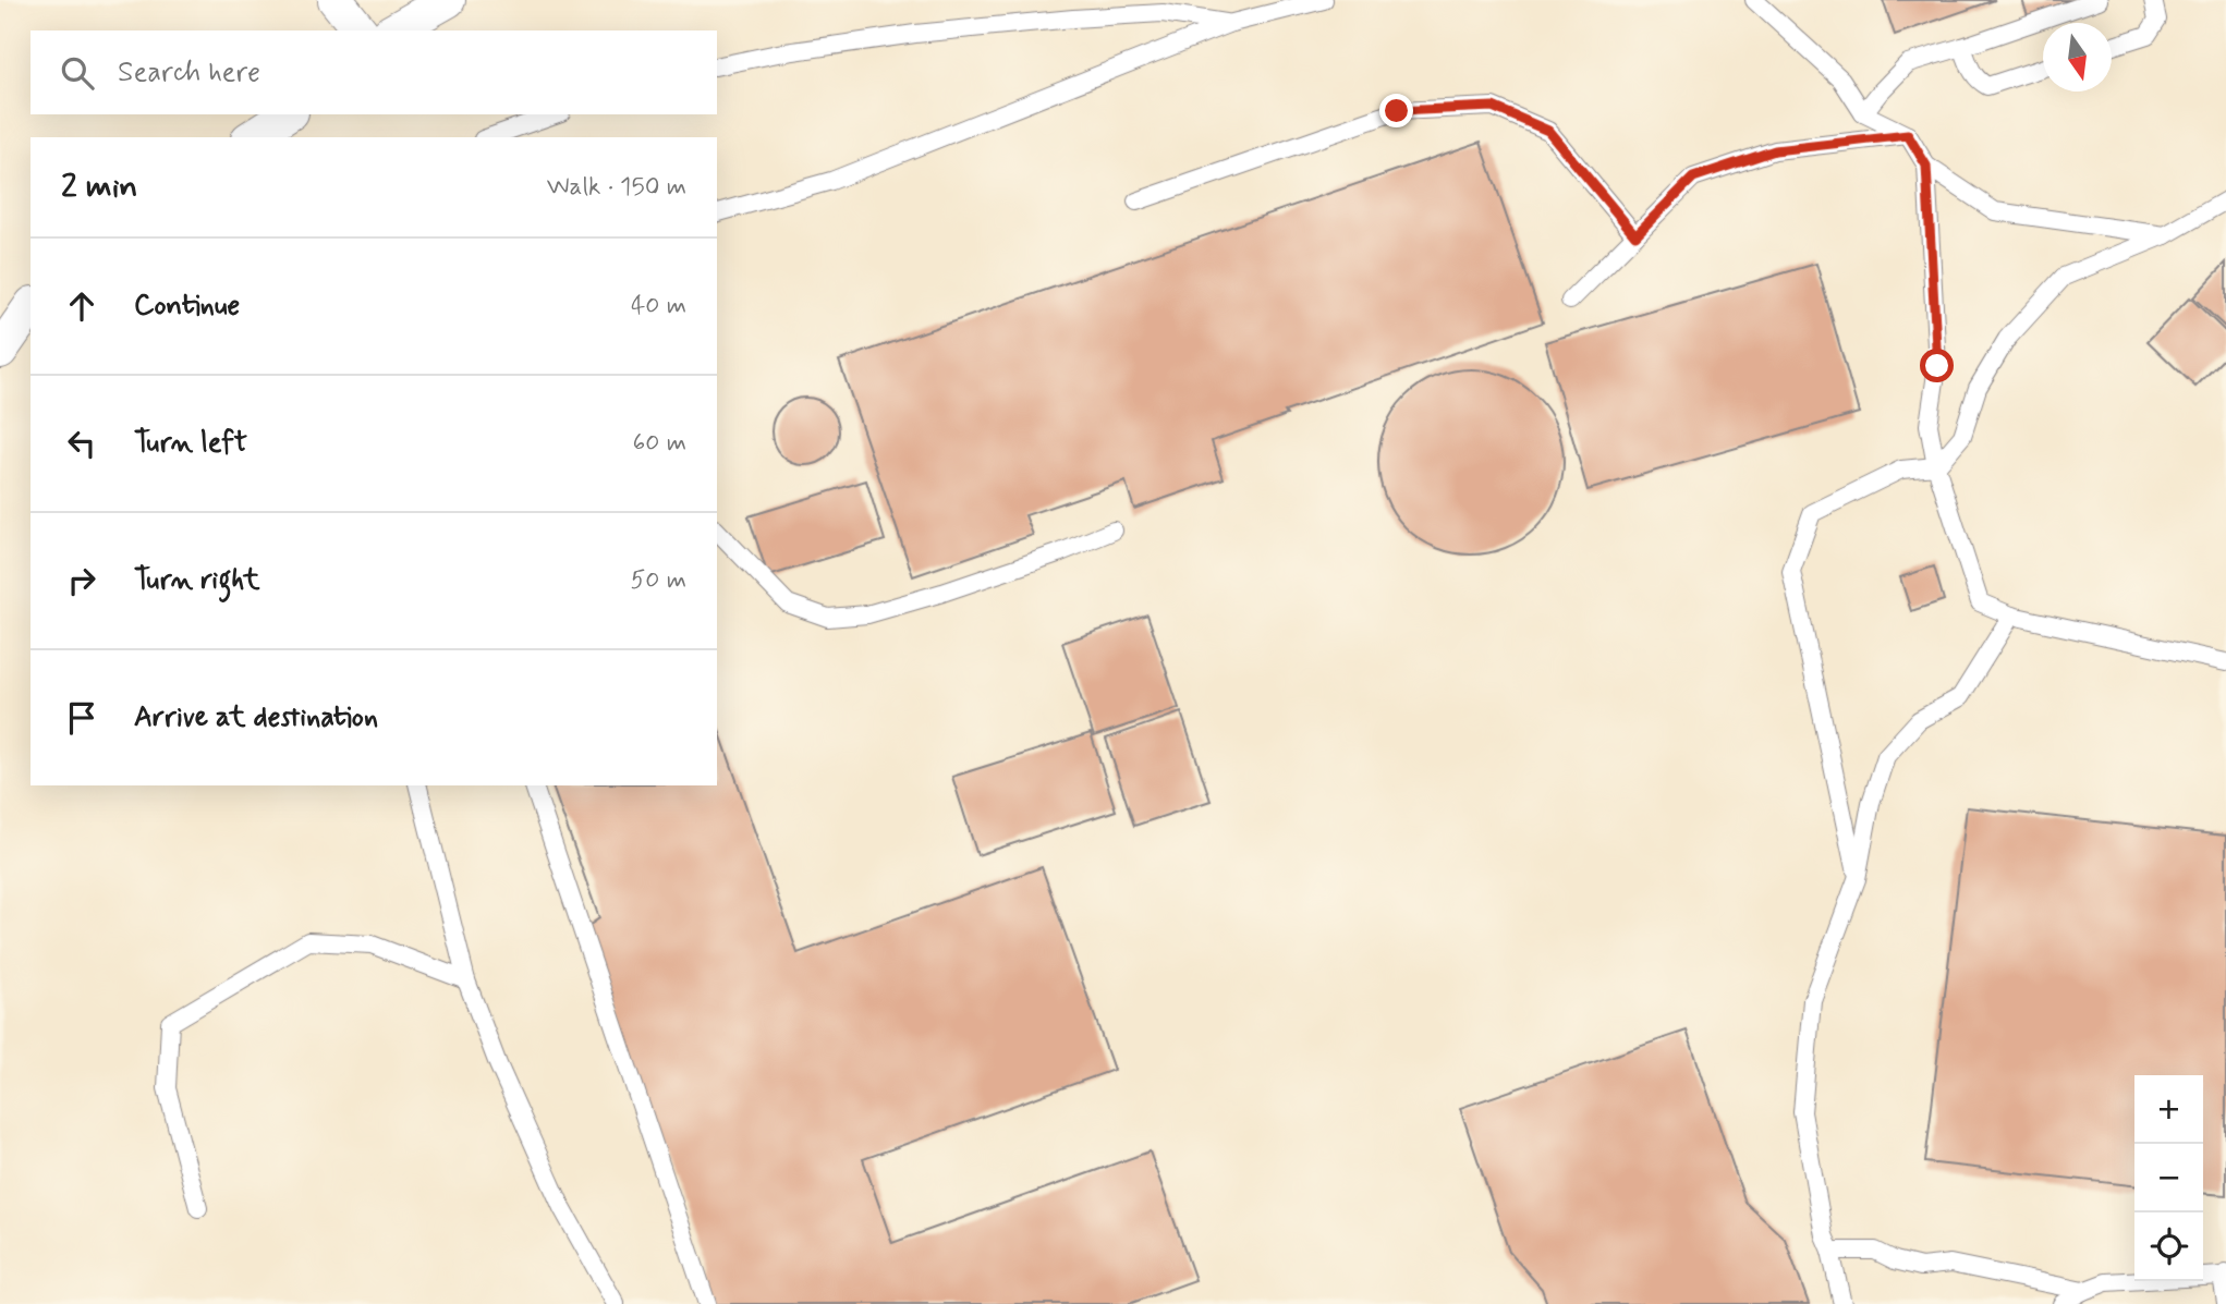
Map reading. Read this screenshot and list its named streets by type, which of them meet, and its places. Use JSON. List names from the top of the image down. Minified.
{"north":"bottom","page":{"search":"Search here","heading":["2 min","Walk · 150 m"],"list":[["Continue","40 m"],["Turn left","60 m"],["Turn right","50 m"],"Arrive at destination"],"map_buttons":["+","−"]}}
